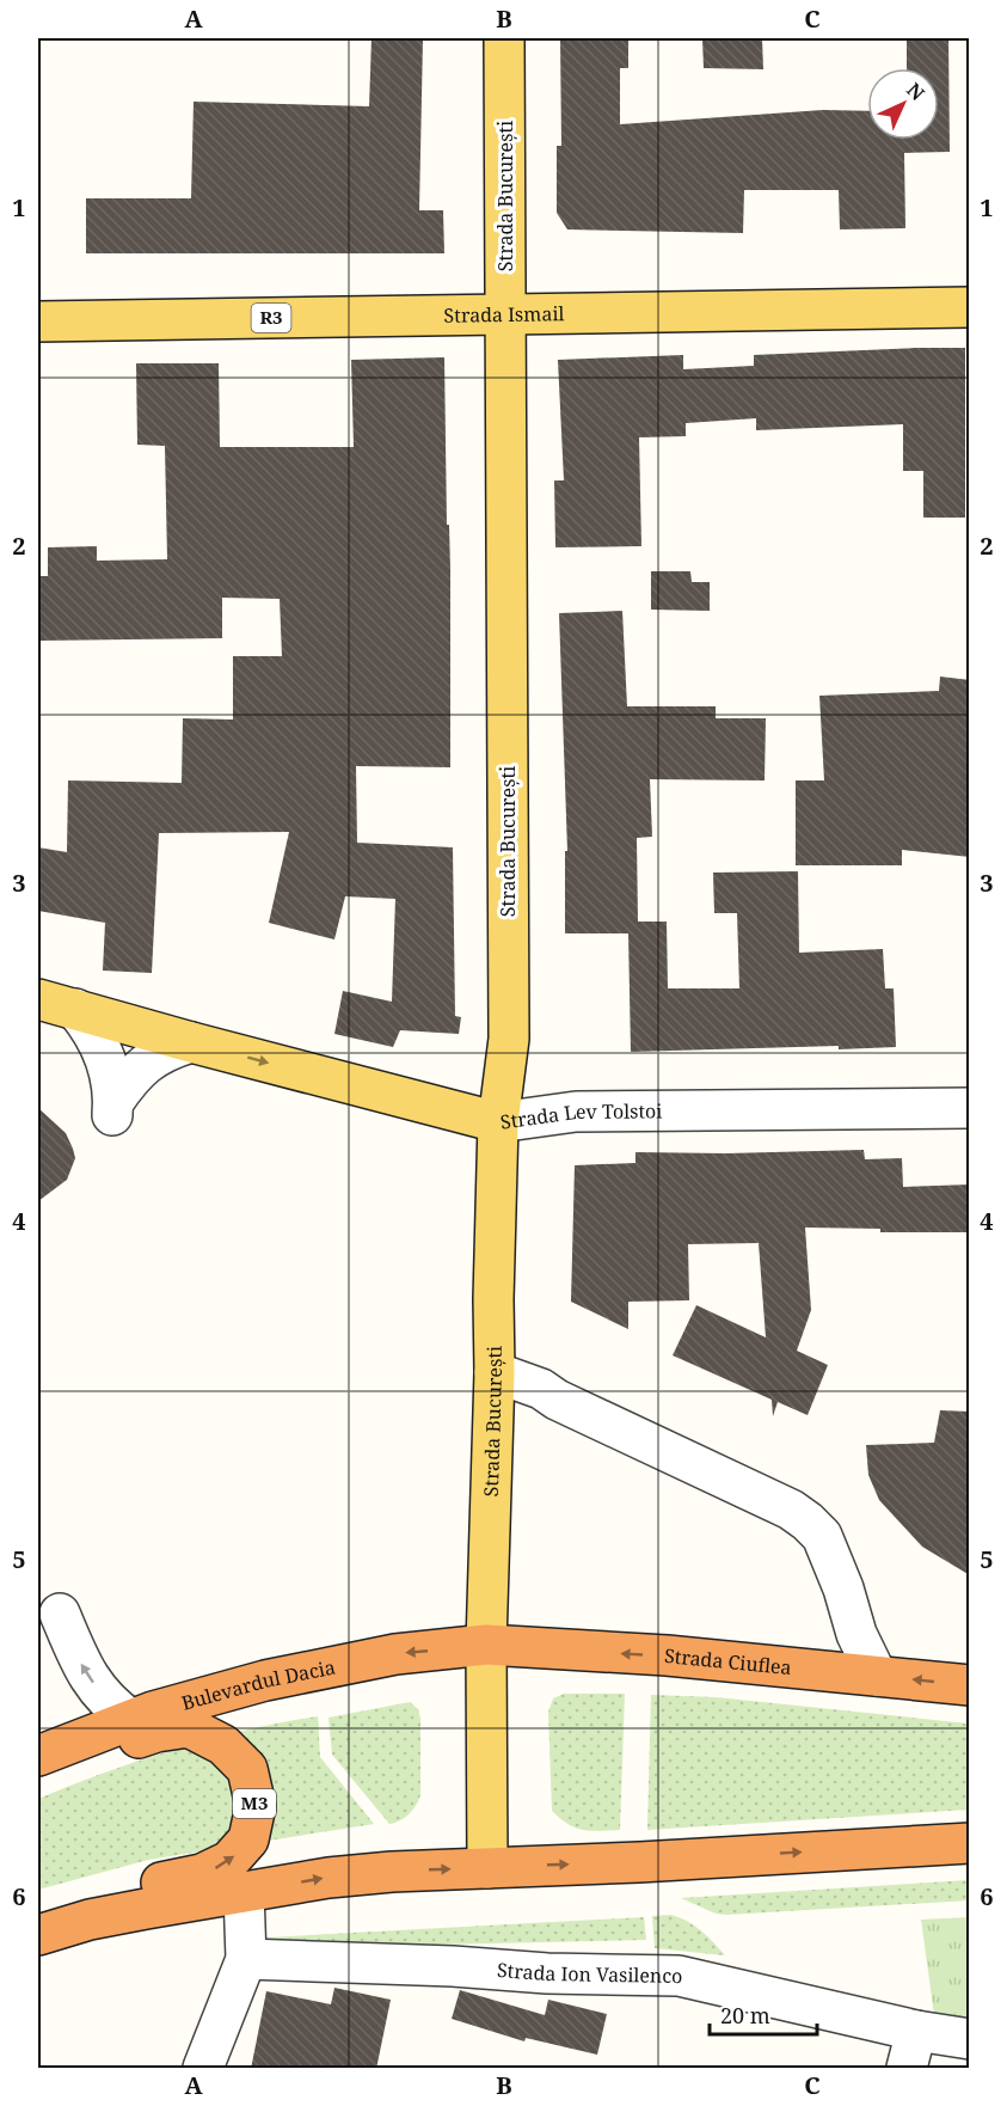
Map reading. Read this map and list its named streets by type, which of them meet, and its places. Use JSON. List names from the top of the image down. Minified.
{"streets":{"highway":["Strada Ciuflea","Bulevardul Dacia","M3"],"main road":["Strada București","Strada Ismail","R3","Strada Lev Tolstoi"],"street":["Strada Ion Vasilenco"]},"crossings":[["Strada București","Strada Ismail"],["Strada București","Strada Lev Tolstoi"],["Strada București","Strada Ciuflea"],["Strada București","Bulevardul Dacia"],["Strada Ciuflea","Bulevardul Dacia"]],"scale_bar":"20 m","north":"top right","grid":{"columns":["A","B","C"],"rows":["1","2","3","4","5","6"]}}
